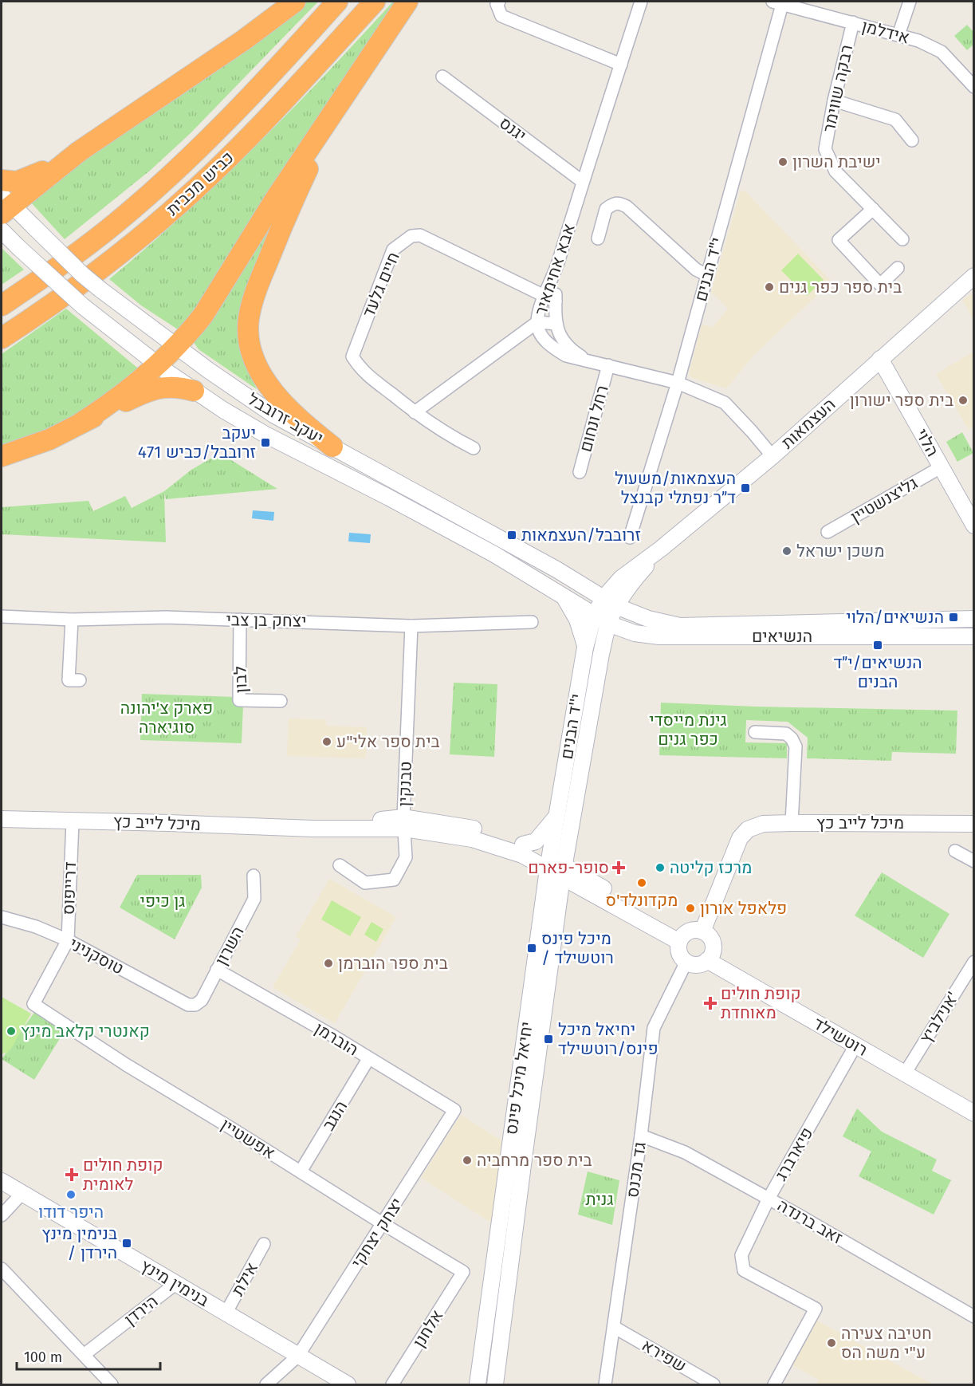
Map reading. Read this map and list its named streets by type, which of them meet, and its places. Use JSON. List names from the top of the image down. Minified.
{"streets":{"highway":["כביש מכבית"],"main road":["יעקב זרובבל","העצמאות","הלוי","הנשיאים","י''ד הבנים","מיכל לייב כץ","רוטשילד","יחיאל מיכל פינס","בנימין מינץ"],"street":["אידלמן","רבקה שווימר","יגנס","אבא אחימאיר","י\"ד הבנים","חיים גלעד","רחל ונחום","גליצנשטיין","יצחק בן צבי","לבון","טבנקין","דרייפוס","השרון","טוסקניני","אנילביץ'","הוברמן","הנגב","אפשטיין","פיארברג","גד מכנס","זאב ברנדה","יצחק יצחקי","אילת","הירדן","אלחנן","שפירא"]},"crossings":[["אידלמן","רבקה שווימר"],["אידלמן","י\"ד הבנים"],["יגנס","אבא אחימאיר"],["אבא אחימאיר","י\"ד הבנים"],["אבא אחימאיר","חיים גלעד"],["אבא אחימאיר","רחל ונחום"],["אבא אחימאיר","העצמאות"],["יעקב זרובבל","העצמאות"],["יעקב זרובבל","הנשיאים"],["יעקב זרובבל","י''ד הבנים"],["העצמאות","הלוי"],["העצמאות","הנשיאים"],["העצמאות","י''ד הבנים"],["הלוי","גליצנשטיין"],["יצחק בן צבי","לבון"],["יצחק בן צבי","טבנקין"],["הנשיאים","י''ד הבנים"],["י''ד הבנים","מיכל לייב כץ"],["י''ד הבנים","יחיאל מיכל פינס"],["טבנקין","מיכל לייב כץ"],["מיכל לייב כץ","דרייפוס"],["מיכל לייב כץ","רוטשילד"],["מיכל לייב כץ","יחיאל מיכל פינס"],["מיכל לייב כץ","גד מכנס"],["דרייפוס","טוסקניני"],["דרייפוס","אפשטיין"],["השרון","טוסקניני"],["השרון","הוברמן"],["אנילביץ'","רוטשילד"],["רוטשילד","פיארברג"],["רוטשילד","גד מכנס"],["הוברמן","הנגב"],["הוברמן","יצחק יצחקי"],["הנגב","אפשטיין"],["אפשטיין","יצחק יצחקי"],["אפשטיין","אלחנן"],["פיארברג","זאב ברנדה"],["גד מכנס","זאב ברנדה"],["גד מכנס","שפירא"],["יצחק יצחקי","בנימין מינץ"],["אילת","בנימין מינץ"],["בנימין מינץ","הירדן"]],"parks":["פארק צ'יהונה סוגיארה","גינת מייסדי כפר גנים","גן כיפי","גנית"],"places":{"other":["ישיבת השרון","בית ספר כפר גנים","בית ספר ישורון","משכן ישראל","בית ספר אלי\"ע","מרכז קליטה","מקדונלד'ס","פלאפל אורון","בית ספר הוברמן","קאנטרי קלאב מינץ","בית ספר מרחביה","היפר דודו","חטיבה צעירה ע\"י משה הס"],"transit":["יעקב זרובבל/כביש 471","העצמאות/משעול ד״ר נפתלי קבנצל","זרובבל/העצמאות","הנשיאים/הלוי","הנשיאים/י״ד הבנים","מיכל פינס / רוטשילד","יחיאל מיכל פינס/רוטשילד","בנימין מינץ / הירדן"],"health":["סופר-פארם","קופת חולים מאוחדת","קופת חולים לאומית"]},"scale_bar":"100 m"}
